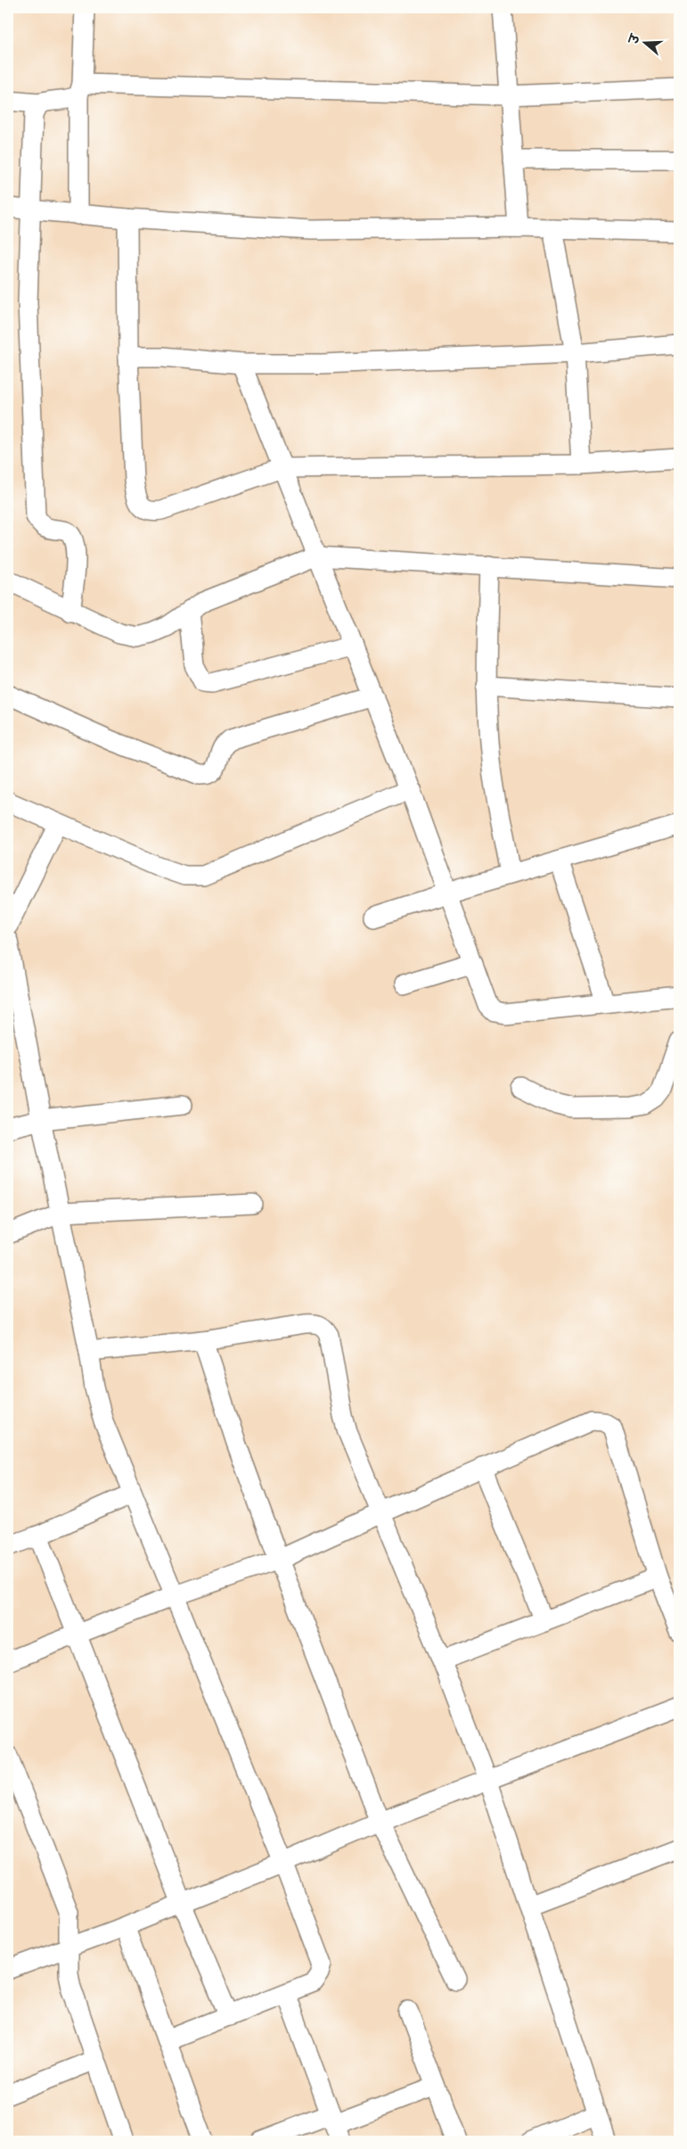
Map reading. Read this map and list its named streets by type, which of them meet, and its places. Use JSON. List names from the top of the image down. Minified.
{"north":"left"}
